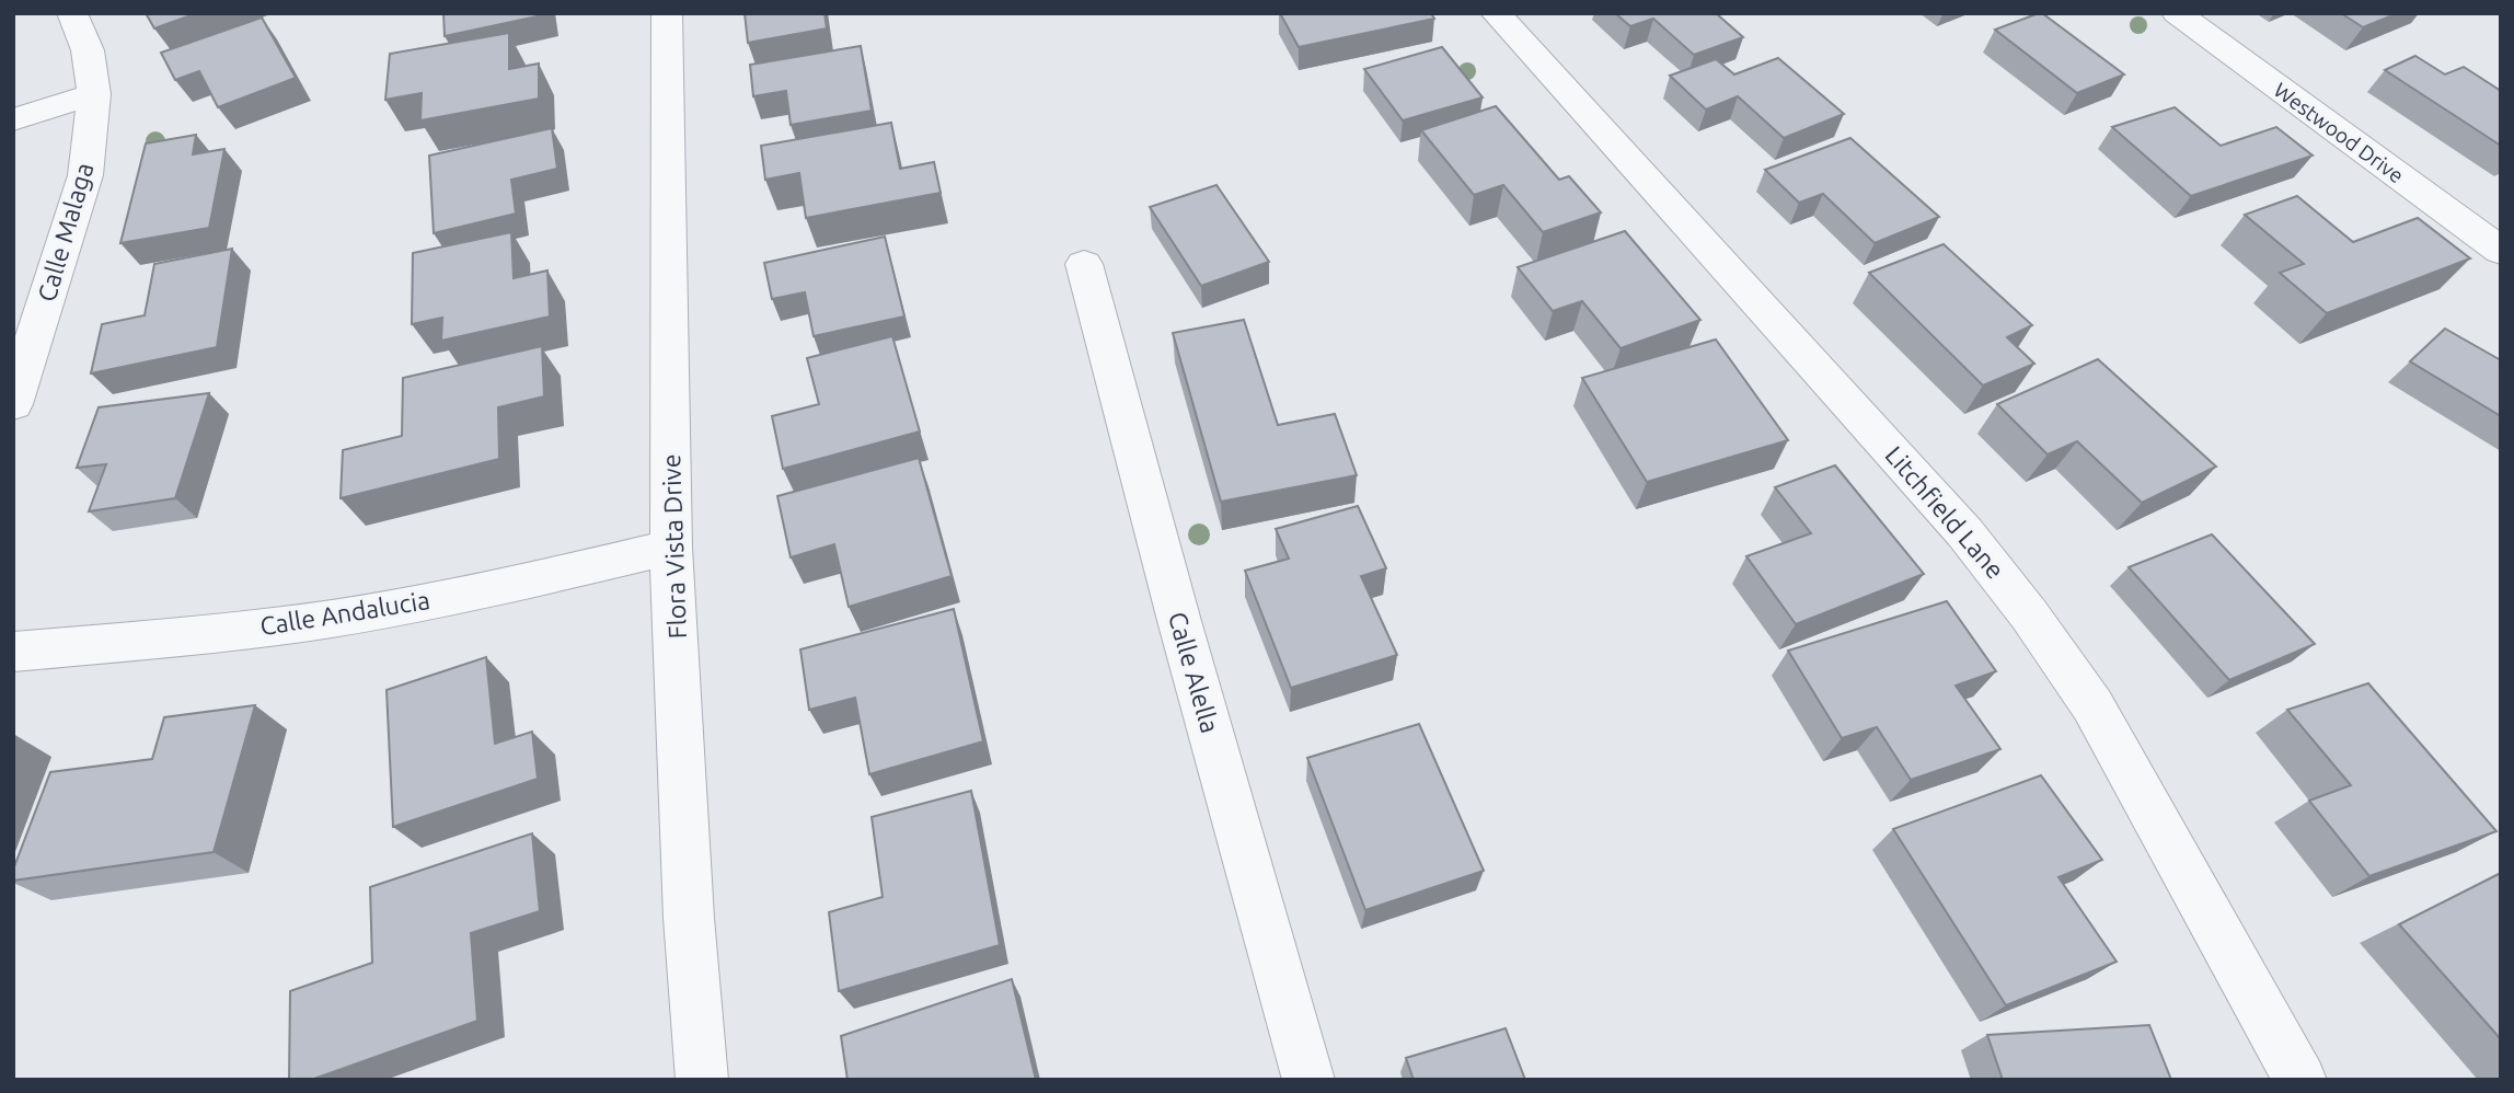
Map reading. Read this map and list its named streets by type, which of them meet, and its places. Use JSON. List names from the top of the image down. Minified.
{"streets":{"street":["Westwood Drive","Calle Malaga","Litchfield Lane","Flora Vista Drive","Calle Andalucia","Calle Alella"]},"crossings":[["Flora Vista Drive","Calle Andalucia"]]}
